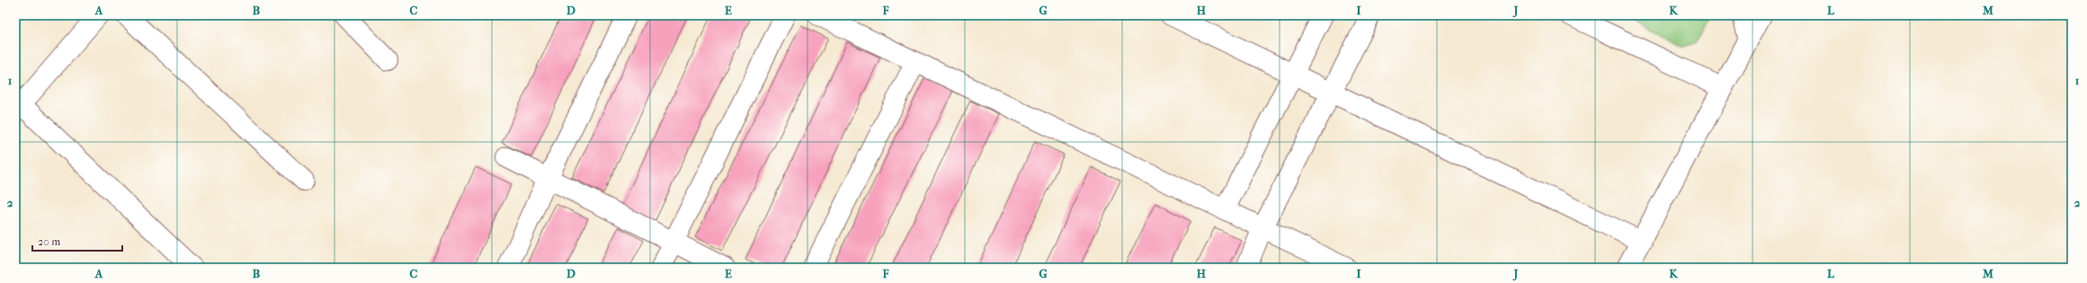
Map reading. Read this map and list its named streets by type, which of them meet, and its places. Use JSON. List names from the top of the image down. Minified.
{"scale_bar":"20 m","grid":{"columns":["A","B","C","D","E","F","G","H","I","J","K","L","M"],"rows":["1","2"]}}
